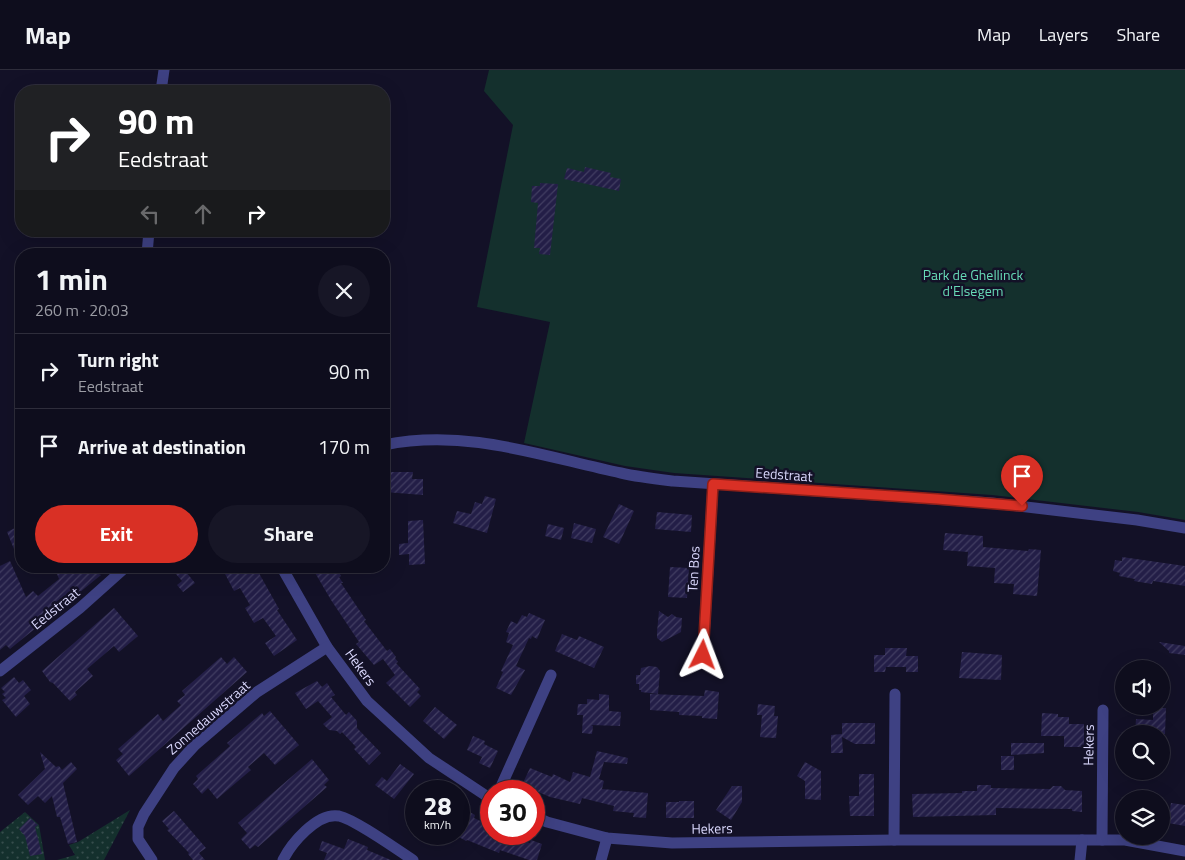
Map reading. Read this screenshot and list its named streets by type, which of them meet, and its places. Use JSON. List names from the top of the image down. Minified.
{"streets":{"street":["Eedstraat","Ten Bos","Hekers","Zonnedauwstraat"]},"crossings":[["Eedstraat","Ten Bos"],["Hekers","Zonnedauwstraat"]],"parks":["Park de Ghellinck d'Elsegem"],"page":{"header":"Map","nav":["Map","Layers","Share"],"turn":["90 m","Eedstraat"],"heading":["1 min","260 m · 20:03"],"list":[{"name":"Turn right","note":"Eedstraat","value":"90 m"},{"name":"Arrive at destination","value":"170 m"}],"buttons":["Exit","Share"],"speed":"28 km/h","limit":"30"}}
